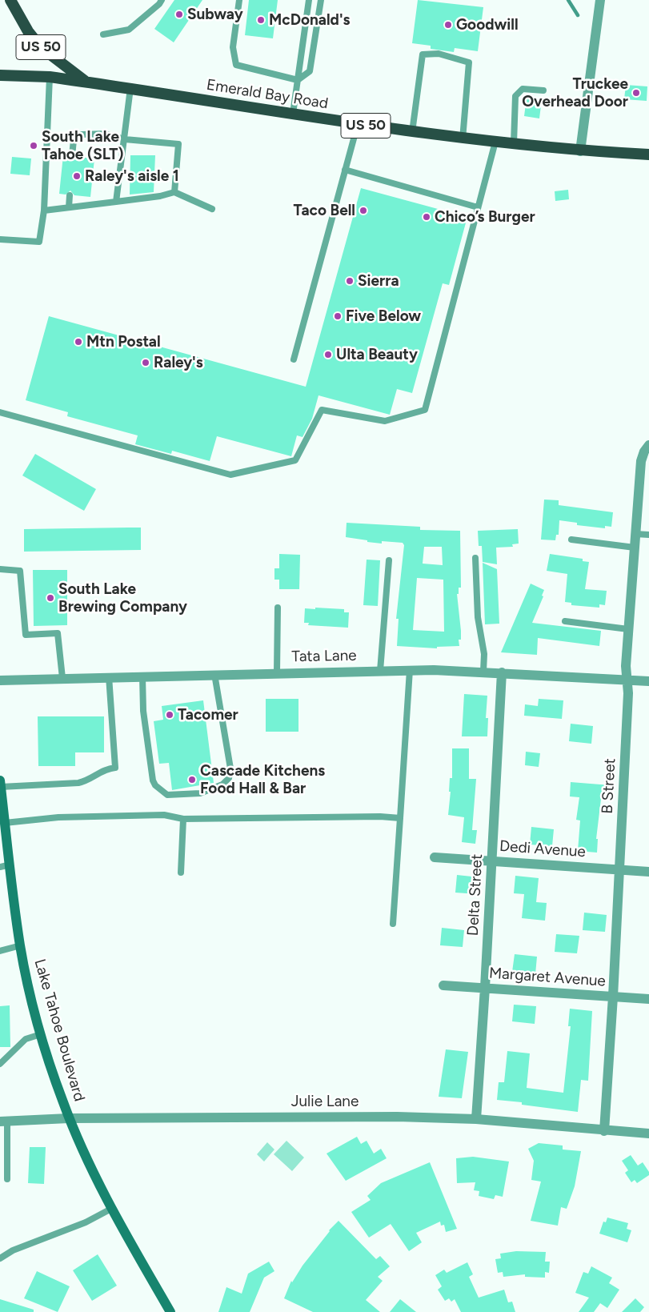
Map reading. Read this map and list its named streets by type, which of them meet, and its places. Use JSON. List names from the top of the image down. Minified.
{"streets":{"highway":["US 50","Emerald Bay Road"],"main road":["Lake Tahoe Boulevard"],"street":["Tata Lane","B Street","Dedi Avenue","Delta Street","Margaret Avenue","Julie Lane"]},"crossings":[["US 50","Emerald Bay Road"],["Tata Lane","B Street"],["Tata Lane","Delta Street"],["B Street","Dedi Avenue"],["B Street","Margaret Avenue"],["B Street","Julie Lane"],["Dedi Avenue","Delta Street"],["Delta Street","Margaret Avenue"],["Delta Street","Julie Lane"],["Lake Tahoe Boulevard","Julie Lane"]],"places":["Subway","McDonald's","Goodwill","Truckee Overhead Door","South Lake Tahoe (SLT)","Raley's aisle 1","Taco Bell","Chico’s Burger","Sierra","Five Below","Mtn Postal","Ulta Beauty","Raley's","South Lake Brewing Company","Tacomer","Cascade Kitchens Food Hall & Bar"]}
